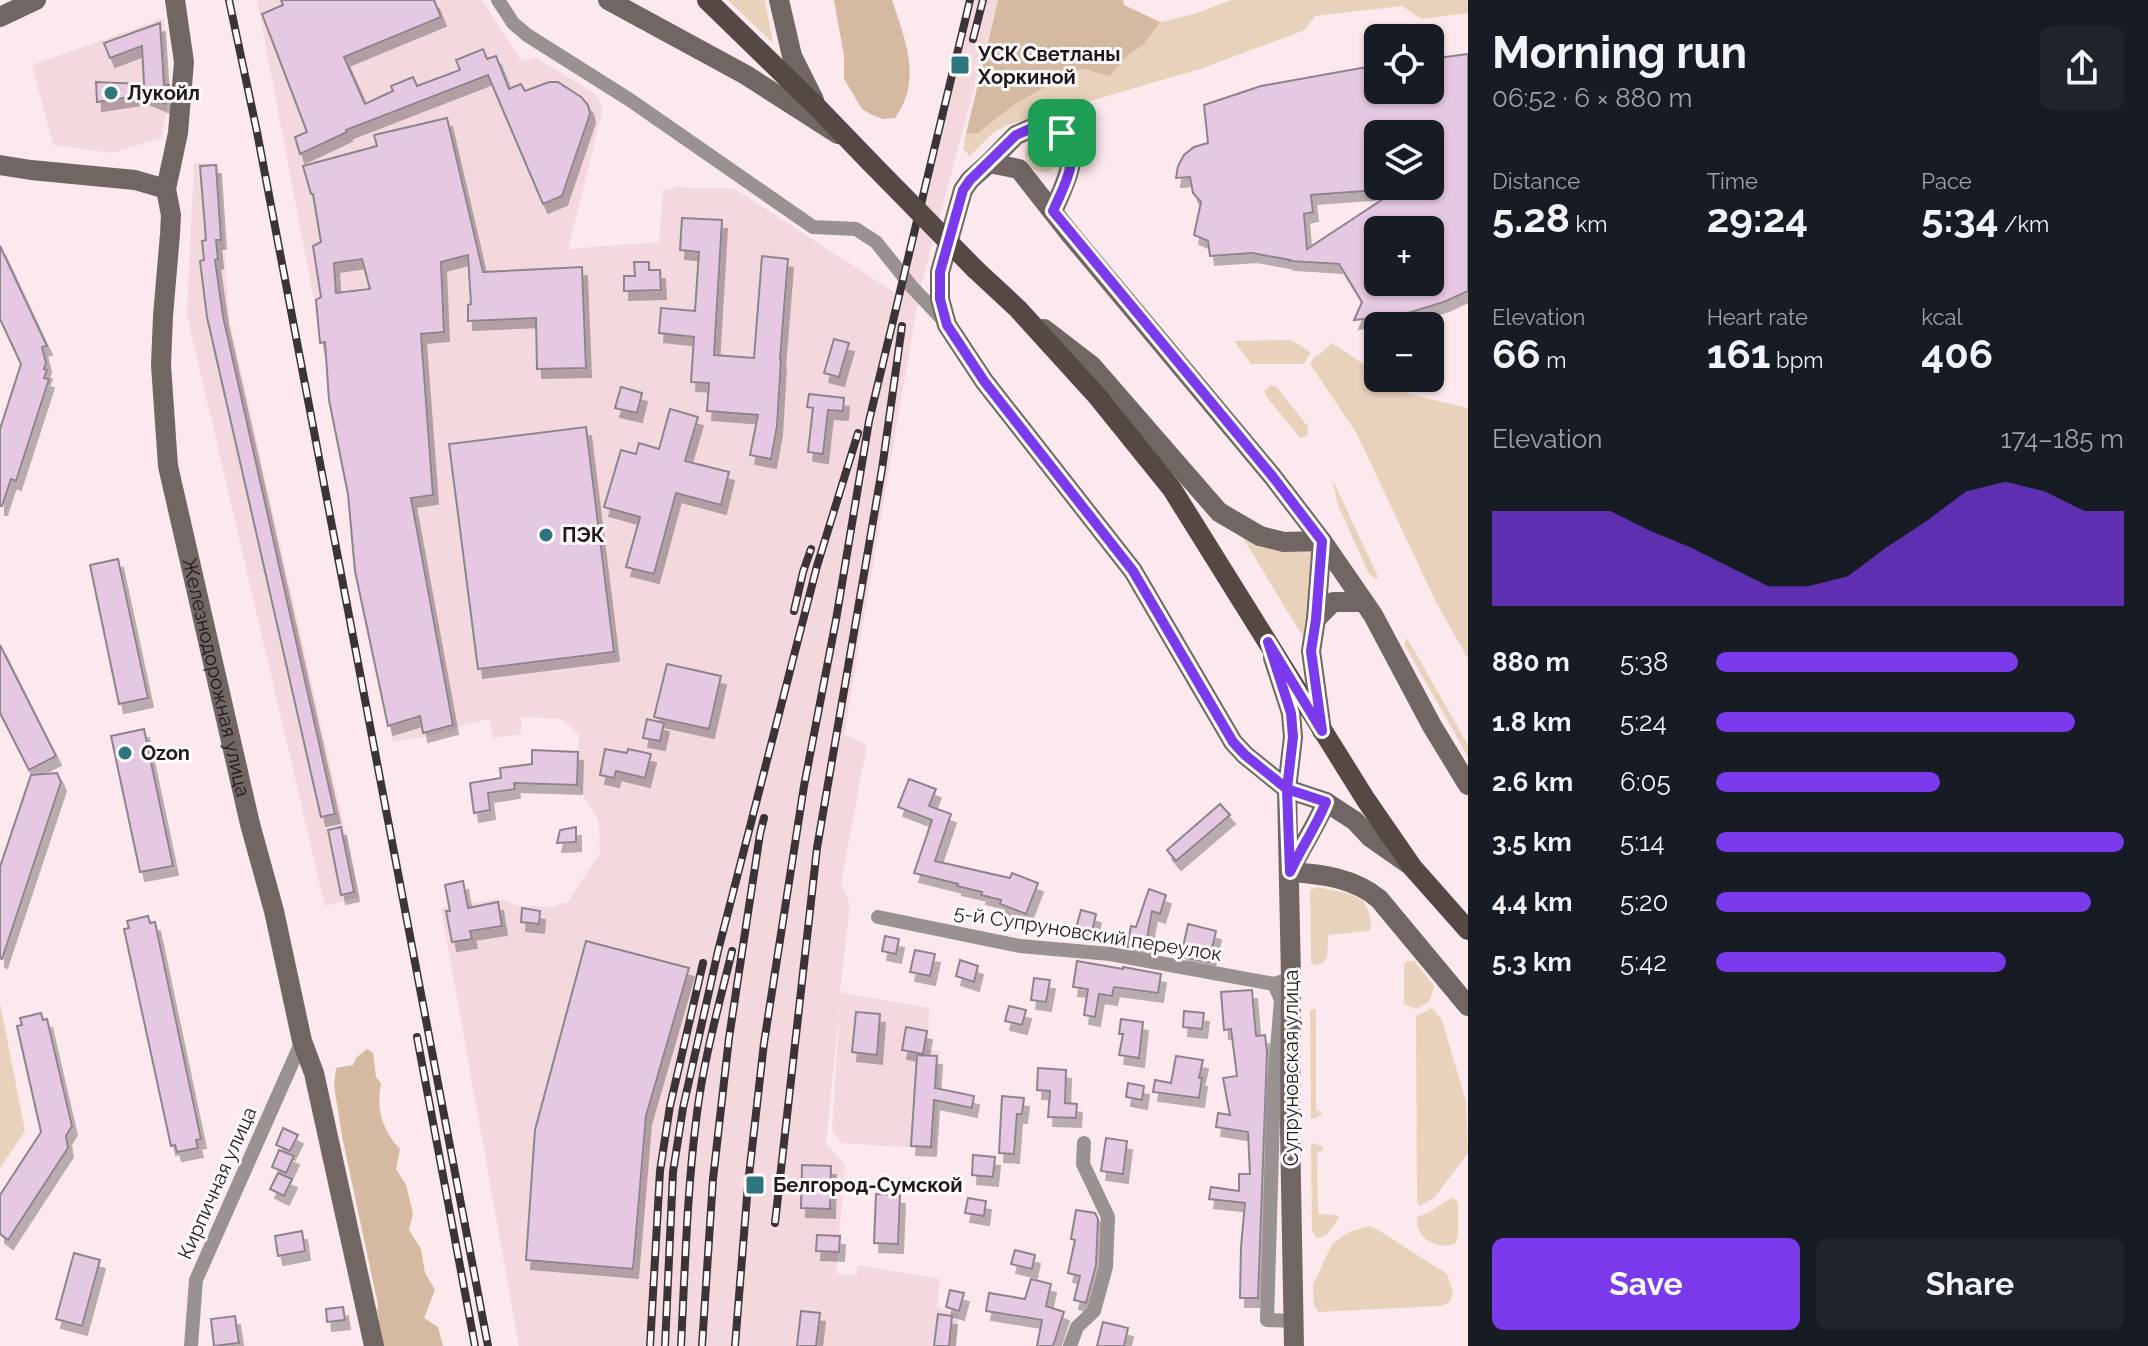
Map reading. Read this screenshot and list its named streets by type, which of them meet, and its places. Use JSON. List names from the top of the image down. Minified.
{"streets":{"street":["Железнодорожная улица","5-й Супруновский переулок","Супруновская улица","Кирпичная улица"]},"crossings":[["Железнодорожная улица","Кирпичная улица"],["5-й Супруновский переулок","Супруновская улица"]],"places":{"transit":["УСК Светланы Хоркиной","Белгород-Сумской"],"other":["Лукойл","ПЭК","Ozon"]},"page":{"heading":["Morning run","06:52 · 6 × 880 m"],"map_buttons":["+","−"],"stats":[["Distance","5.28 km"],["Time","29:24"],["Pace","5:34 /km"],["Elevation","66 m"],["Heart rate","161 bpm"],["kcal","406"]],"chart":["Elevation","174–185 m"],"list":[{"name":"880 m","note":"5:38"},{"name":"1.8 km","note":"5:24"},{"name":"2.6 km","note":"6:05"},{"name":"3.5 km","note":"5:14"},{"name":"4.4 km","note":"5:20"},{"name":"5.3 km","note":"5:42"}],"buttons":["Save","Share"]}}
